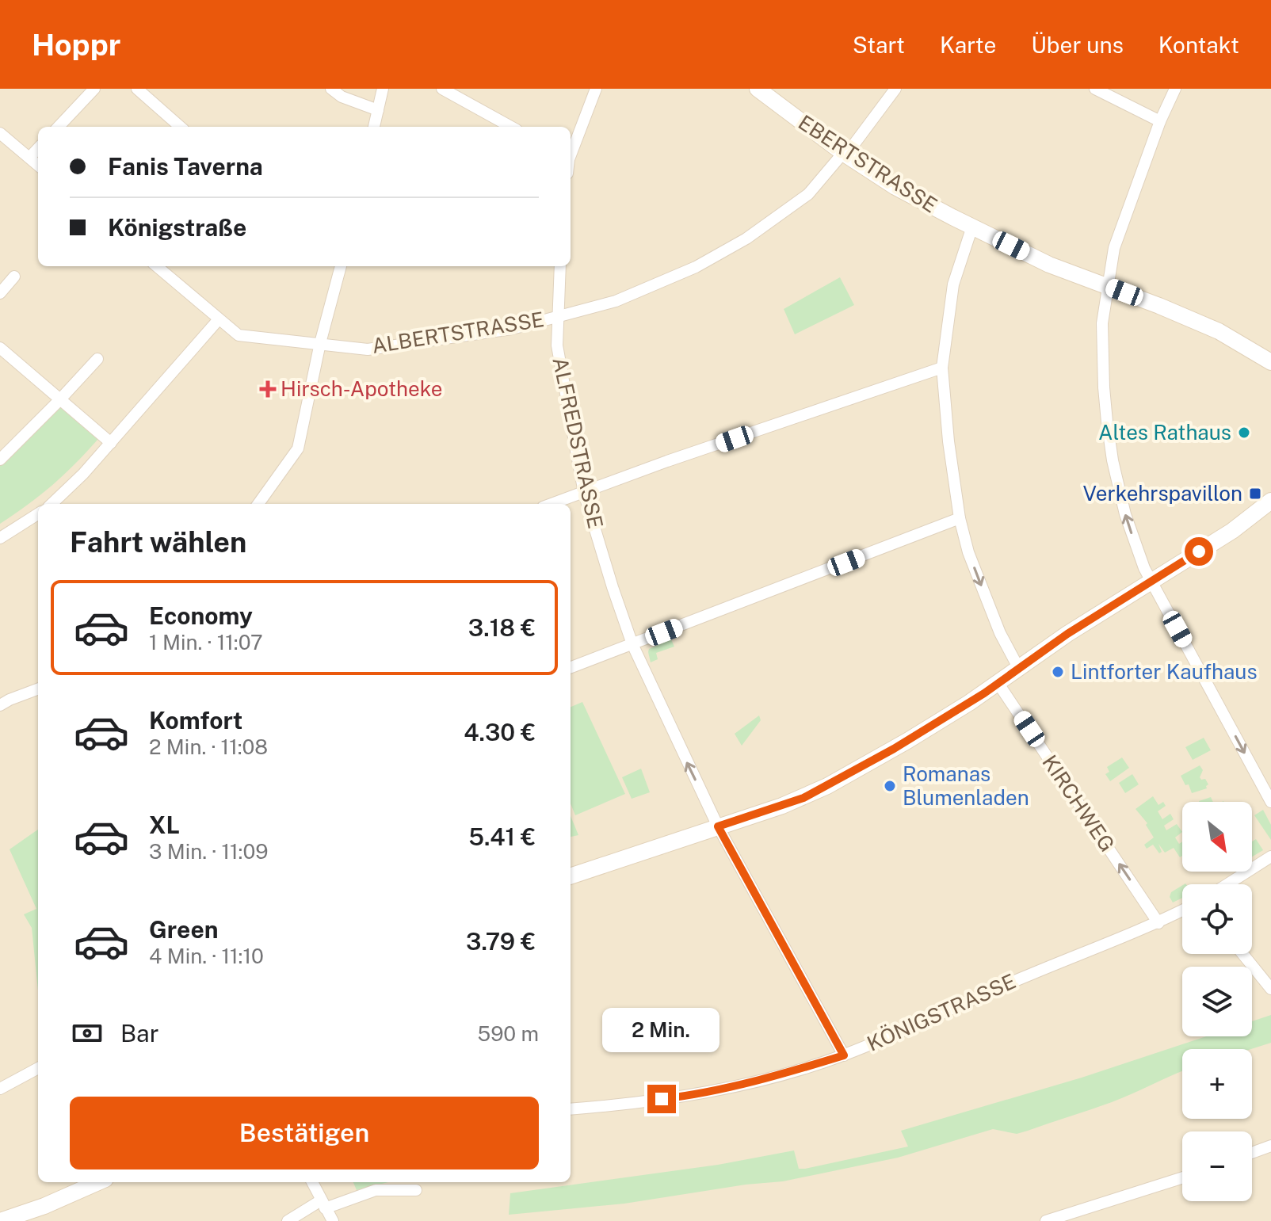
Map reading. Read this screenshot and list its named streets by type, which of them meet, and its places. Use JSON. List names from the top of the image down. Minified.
{"streets":{"street":["EBERTSTRASSE","ALBERTSTRASSE","ALFREDSTRASSE","KIRCHWEG","KÖNIGSTRASSE"]},"crossings":[["EBERTSTRASSE","ALBERTSTRASSE"],["ALBERTSTRASSE","ALFREDSTRASSE"],["ALFREDSTRASSE","KÖNIGSTRASSE"],["KIRCHWEG","KÖNIGSTRASSE"]],"one_way":["KIRCHWEG"],"places":{"health":["Hirsch-Apotheke"],"other":["Altes Rathaus","Lintforter Kaufhaus","Romanas Blumenladen"],"transit":["Verkehrspavillon"]},"north":"bottom right","page":{"header":"Hoppr","nav":["Start","Karte","Über uns","Kontakt"],"banner":["Fanis Taverna","Königstraße"],"heading":"Fahrt wählen","list":[{"name":"Economy","note":"1 Min. · 11:07","value":"3.18 €"},{"name":"Komfort","note":"2 Min. · 11:08","value":"4.30 €"},{"name":"XL","note":"3 Min. · 11:09","value":"5.41 €"},{"name":"Green","note":"4 Min. · 11:10","value":"3.79 €"}],"map_buttons":["+","−"],"pay":["Bar","590 m"],"bubble":"2 Min.","buttons":"Bestätigen"}}
